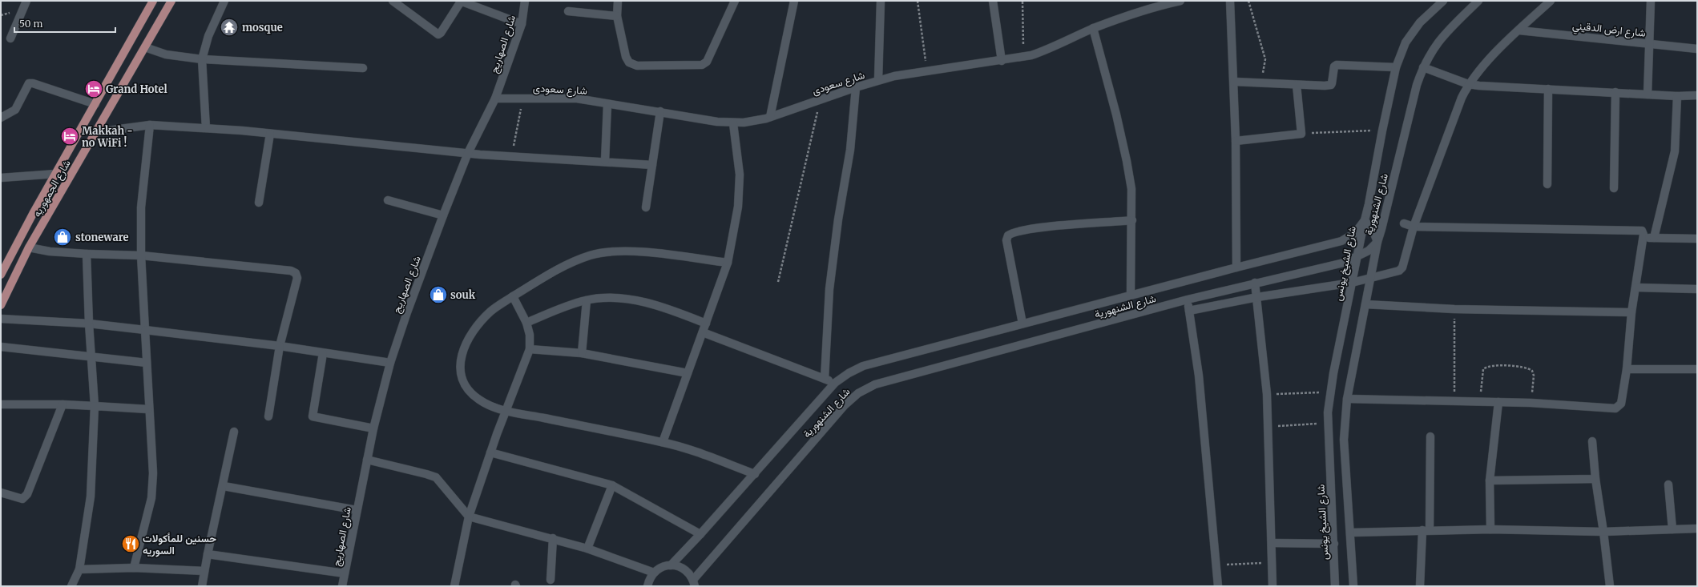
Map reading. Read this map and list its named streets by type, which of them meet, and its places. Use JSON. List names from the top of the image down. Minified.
{"streets":{"main road":["شارع الجمهوريه"],"street":["شارع ارض الدقيني","شارع الصهاريج","شارع سعودى","شارع الشنهورية","شارع الشيخ يونس"]},"crossings":[["شارع الصهاريج","شارع سعودى"],["شارع الشنهورية","شارع الشيخ يونس"]],"places":{"temple":["mosque"],"hotel":["Grand Hotel","Makkah - no WiFi !"],"shop":["stoneware","souk"],"restaurant":["حسنين للمأكولات السوريه"]},"scale_bar":"50 m"}
